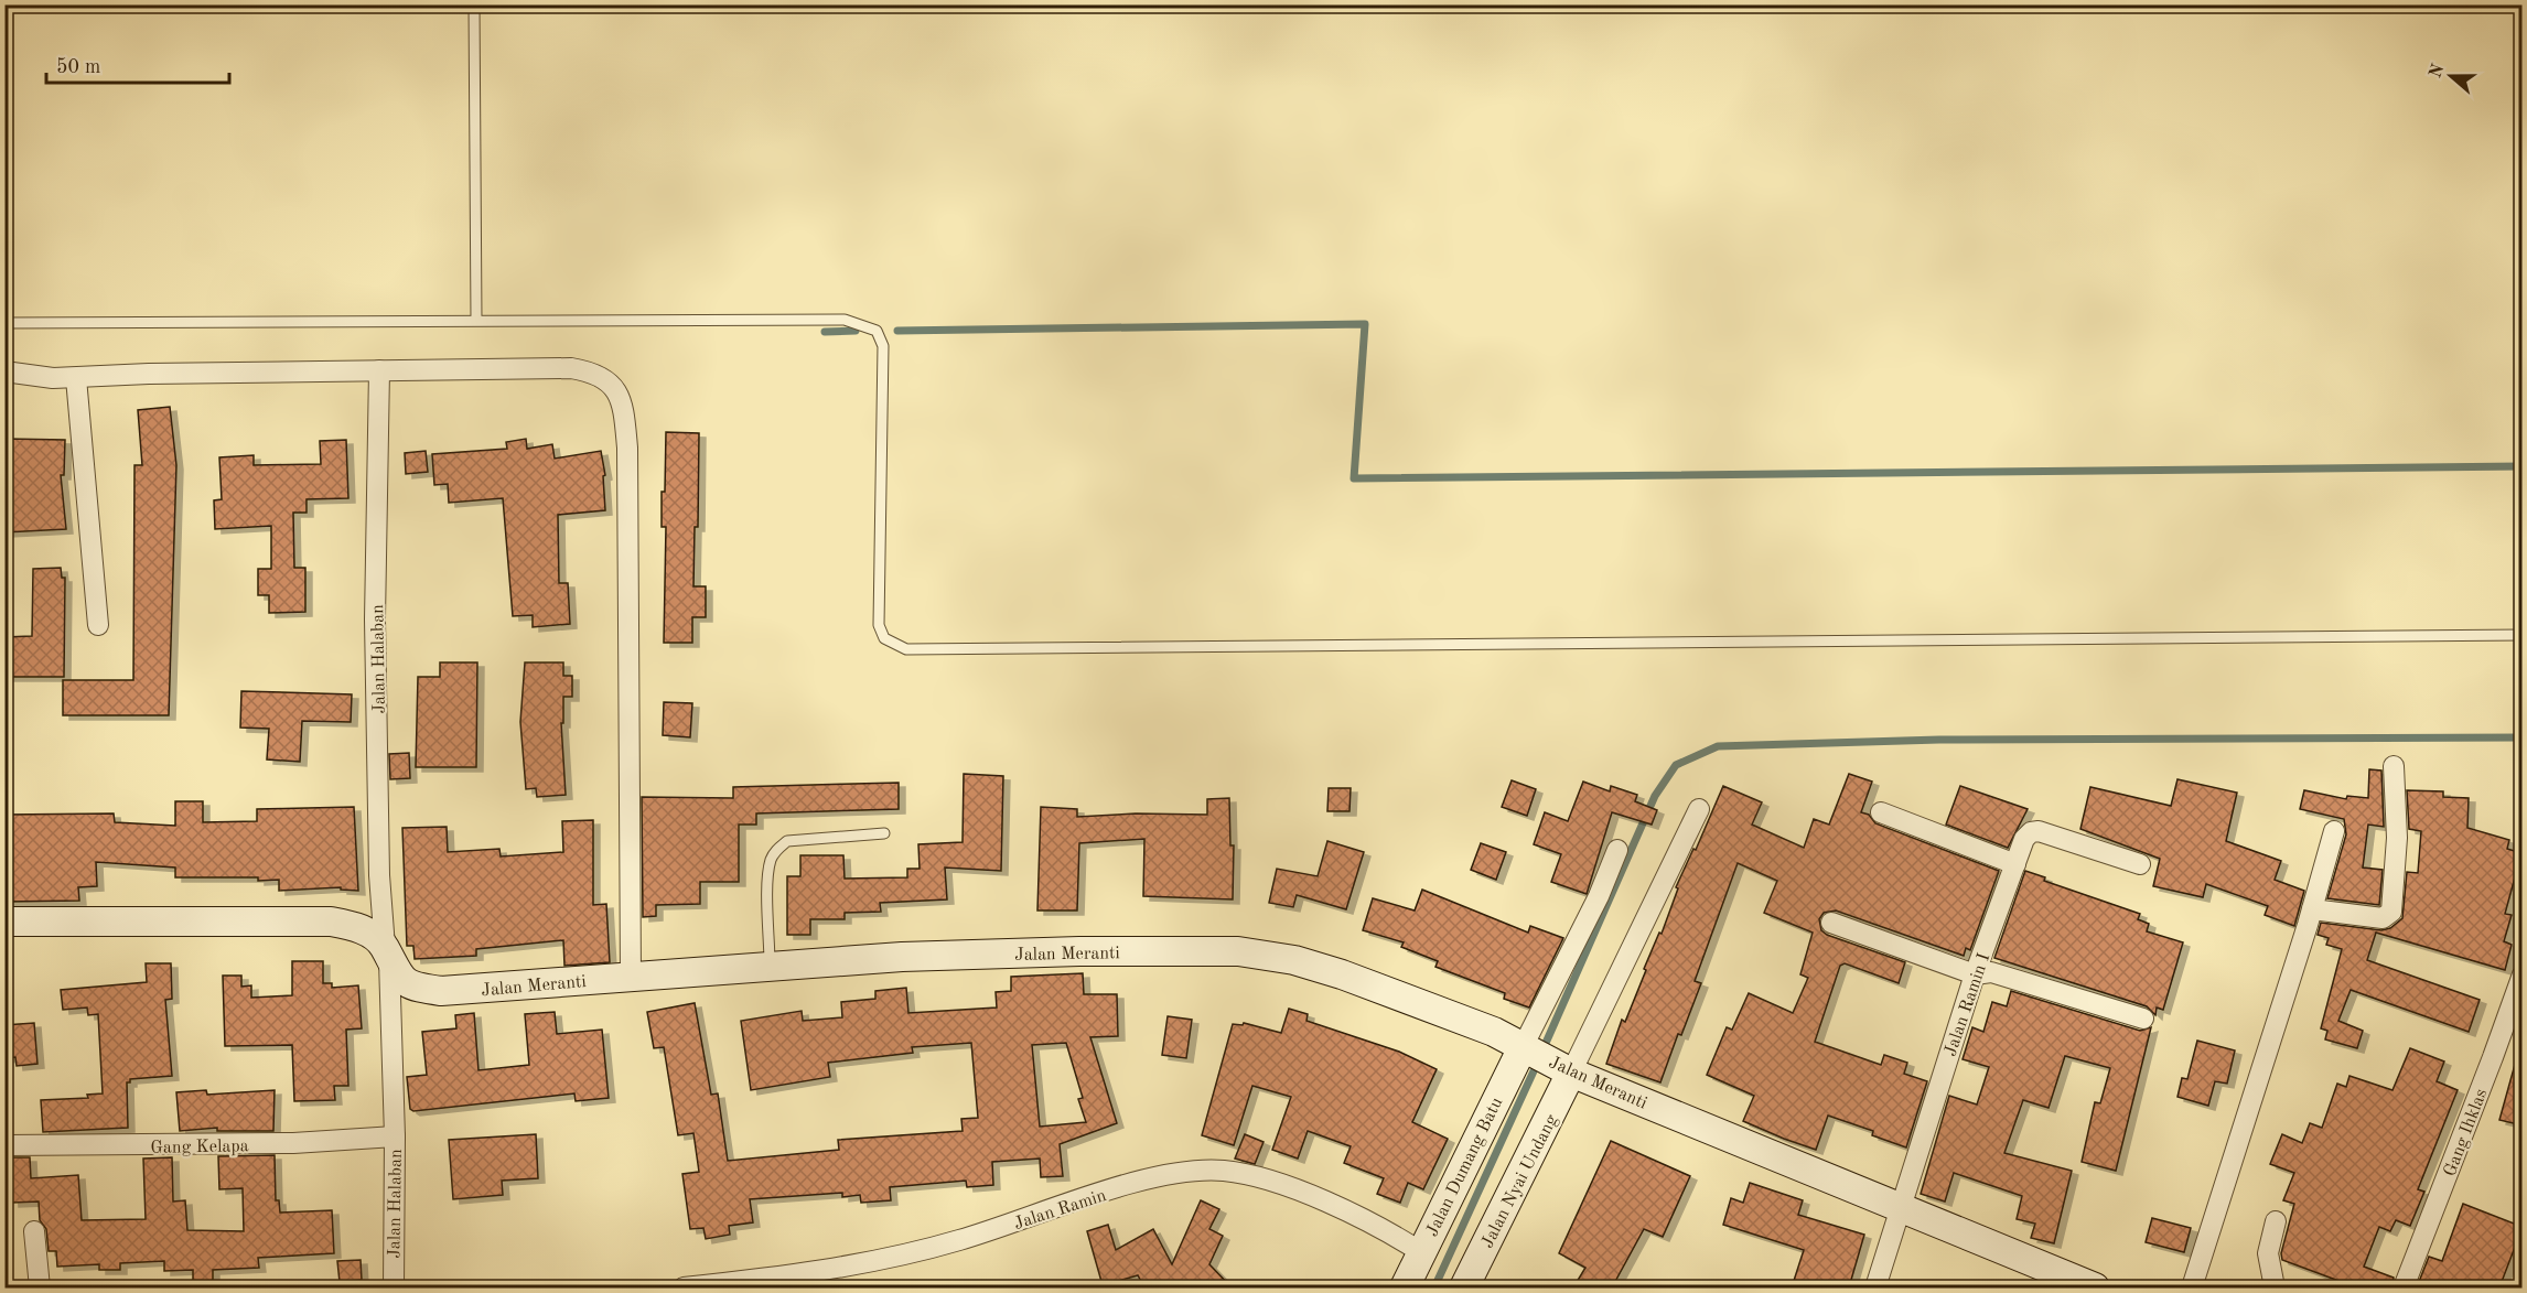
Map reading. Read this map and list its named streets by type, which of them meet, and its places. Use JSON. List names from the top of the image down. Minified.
{"streets":{"street":["Jalan Halaban","Jalan Meranti","Jalan Ramin I","Gang Ihklas","Gang Kelapa","Jalan Dumang Batu","Jalan Nyai Undang","Jalan Ramin"]},"crossings":[["Jalan Halaban","Jalan Meranti"],["Jalan Halaban","Gang Kelapa"],["Jalan Meranti","Jalan Ramin I"],["Jalan Meranti","Jalan Dumang Batu"],["Jalan Meranti","Jalan Nyai Undang"],["Jalan Dumang Batu","Jalan Nyai Undang"],["Jalan Dumang Batu","Jalan Ramin"]],"scale_bar":"50 m","north":"left"}
